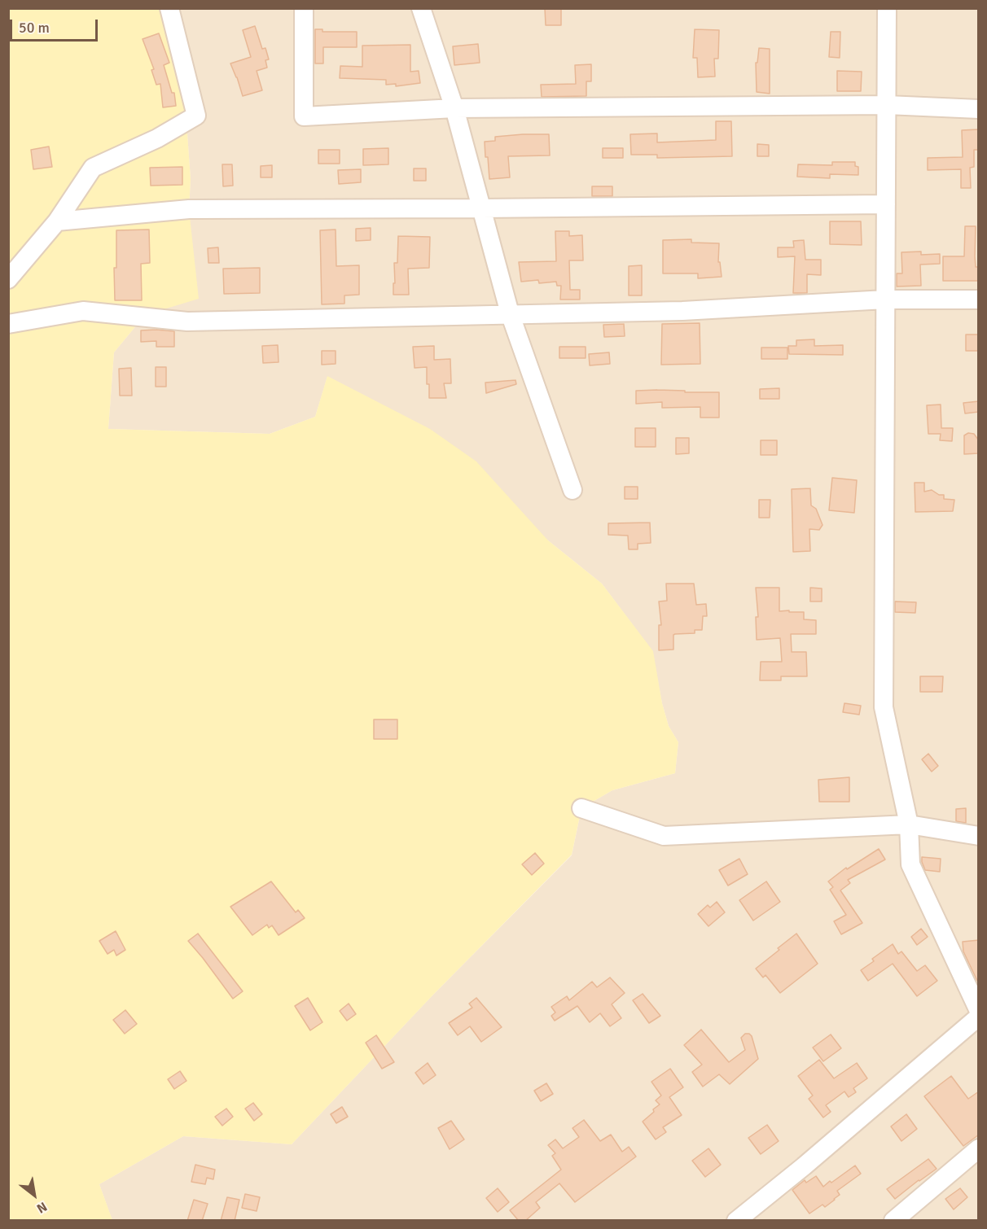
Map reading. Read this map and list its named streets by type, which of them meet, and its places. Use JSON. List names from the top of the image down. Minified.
{"scale_bar":"50 m","north":"bottom right"}
